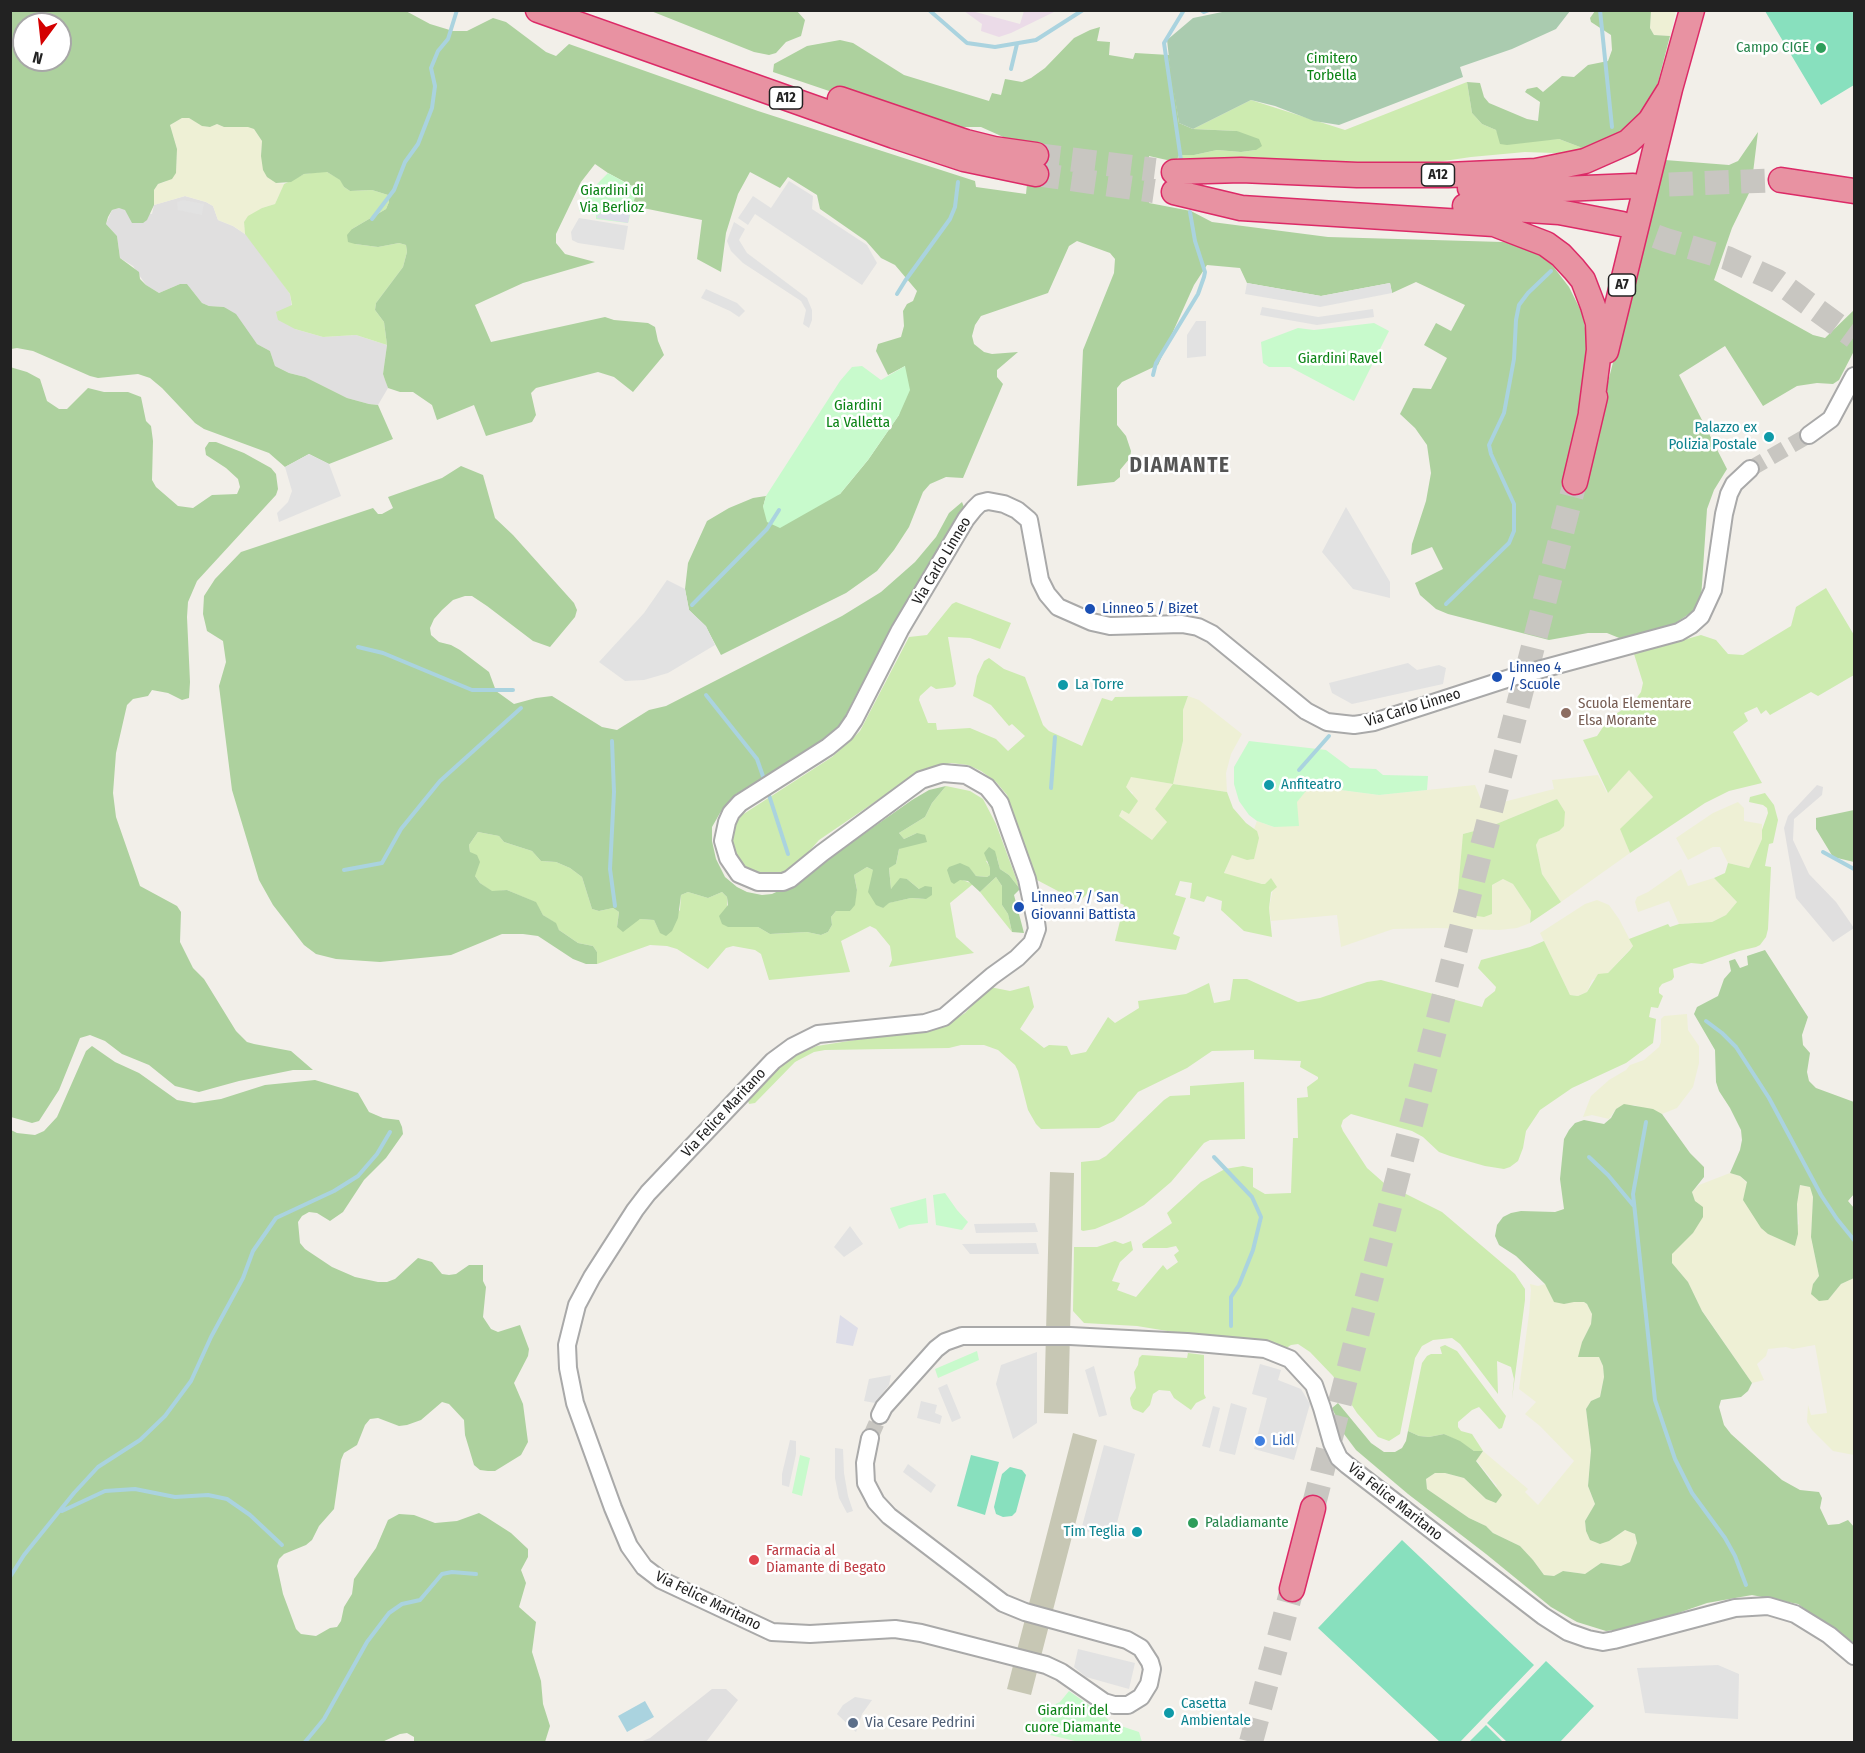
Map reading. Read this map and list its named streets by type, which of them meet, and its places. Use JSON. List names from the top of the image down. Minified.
{"streets":{"highway":["A12","A7"],"street":["Via Carlo Linneo","Via Felice Maritano"]},"crossings":[["A12","A7"],["Via Carlo Linneo","Via Felice Maritano"]],"districts":["DIAMANTE"],"parks":["Cimitero Torbella","Giardini di Via Berlioz","Giardini Ravel","Giardini La Valletta","Giardini del cuore Diamante"],"places":["Campo CIGE","Palazzo ex Polizia Postale","Linneo 5 / Bizet","Linneo 4 / Scuole","La Torre","Scuola Elementare Elsa Morante","Anfiteatro","Linneo 7 / San Giovanni Battista","Lidl","Paladiamante","Tim Teglia","Farmacia al Diamante di Begato","Casetta Ambientale","Via Cesare Pedrini"],"north":"bottom"}
